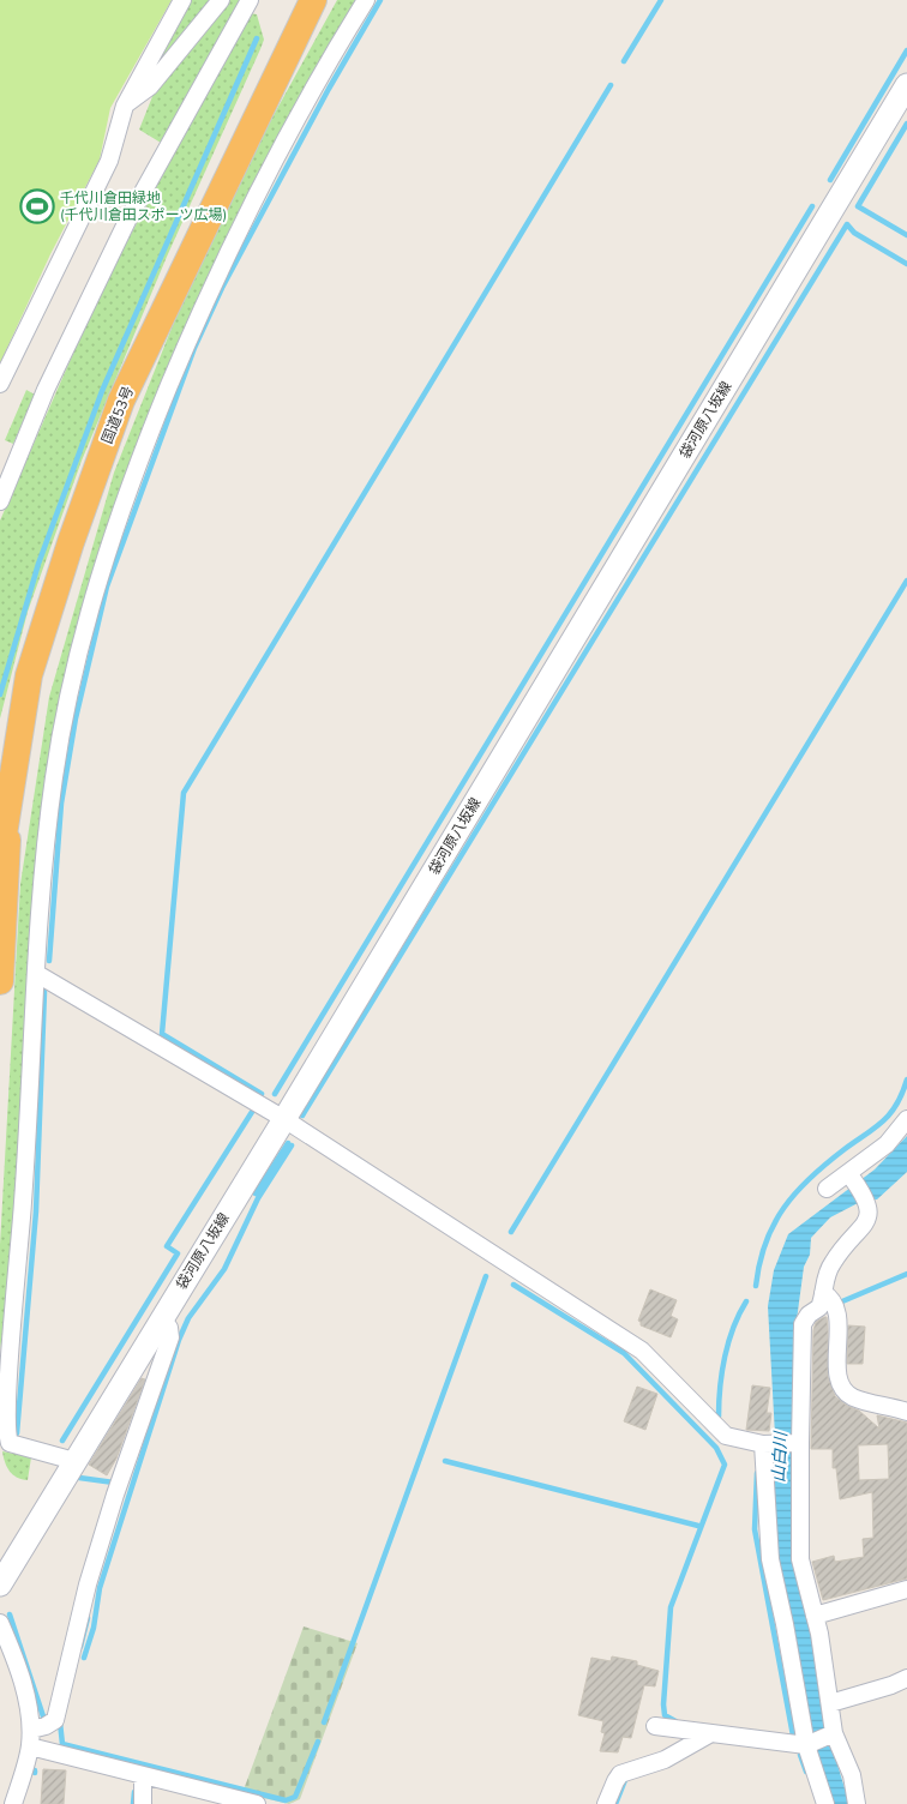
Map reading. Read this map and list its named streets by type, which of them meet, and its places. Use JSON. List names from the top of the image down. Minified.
{"streets":{"highway":["国道53号"],"main road":["袋河原八坂線"]},"water":["山白川"],"places":{"sports":["千代川倉田緑地 (千代川倉田スポーツ広場)"]}}
